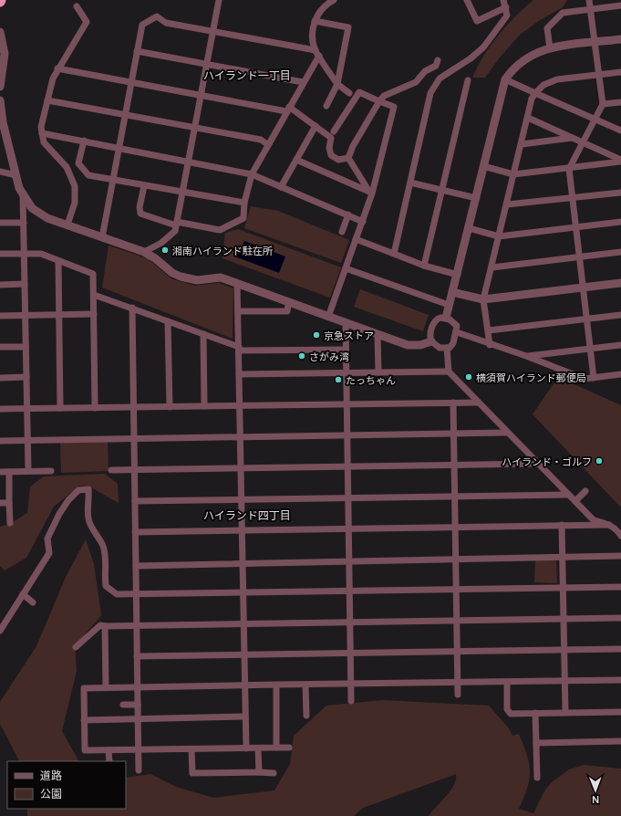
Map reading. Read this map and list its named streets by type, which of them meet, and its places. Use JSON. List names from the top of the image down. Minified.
{"districts":["ハイランド一丁目","ハイランド四丁目"],"places":["湘南ハイランド駐在所","京急ストア","さがみ湾","横須賀ハイランド郵便局","たっちゃん","ハイランド・ゴルフ"],"legend":["道路","公園"],"north":"bottom"}
